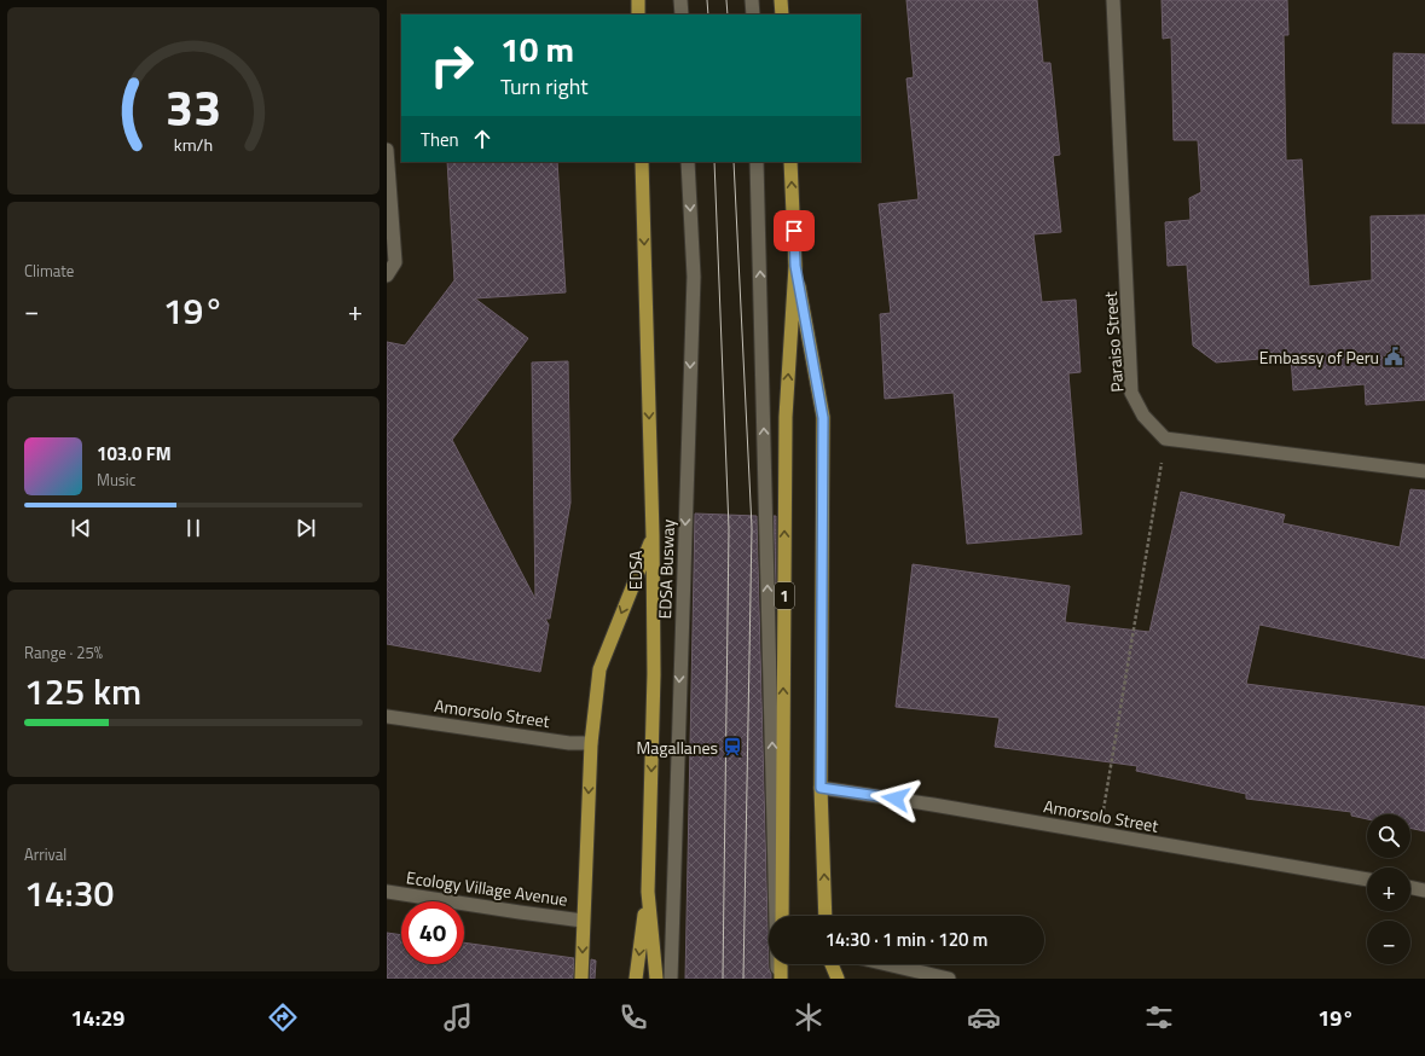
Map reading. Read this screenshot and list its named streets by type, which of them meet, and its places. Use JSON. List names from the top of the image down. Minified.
{"streets":{"highway":["EDSA","1"],"street":["Paraiso Street","EDSA Busway","Amorsolo Street","Ecology Village Avenue"]},"places":{"public building":["Embassy of Peru"],"station":["Magallanes"]},"page":{"turn":["10 m","Turn right"],"then":"Then","tile":["Climate",["Range · 25%","125 km"],["Arrival","14:30"]],"heat":["−","19°","+"],"song":["103.0 FM","Music"],"map_buttons":["+","−"],"limit":"40","trip":"14:30 · 1 min · 120 m","tabs":["14:29","19°"],"gauge":["33","km/h"]}}
